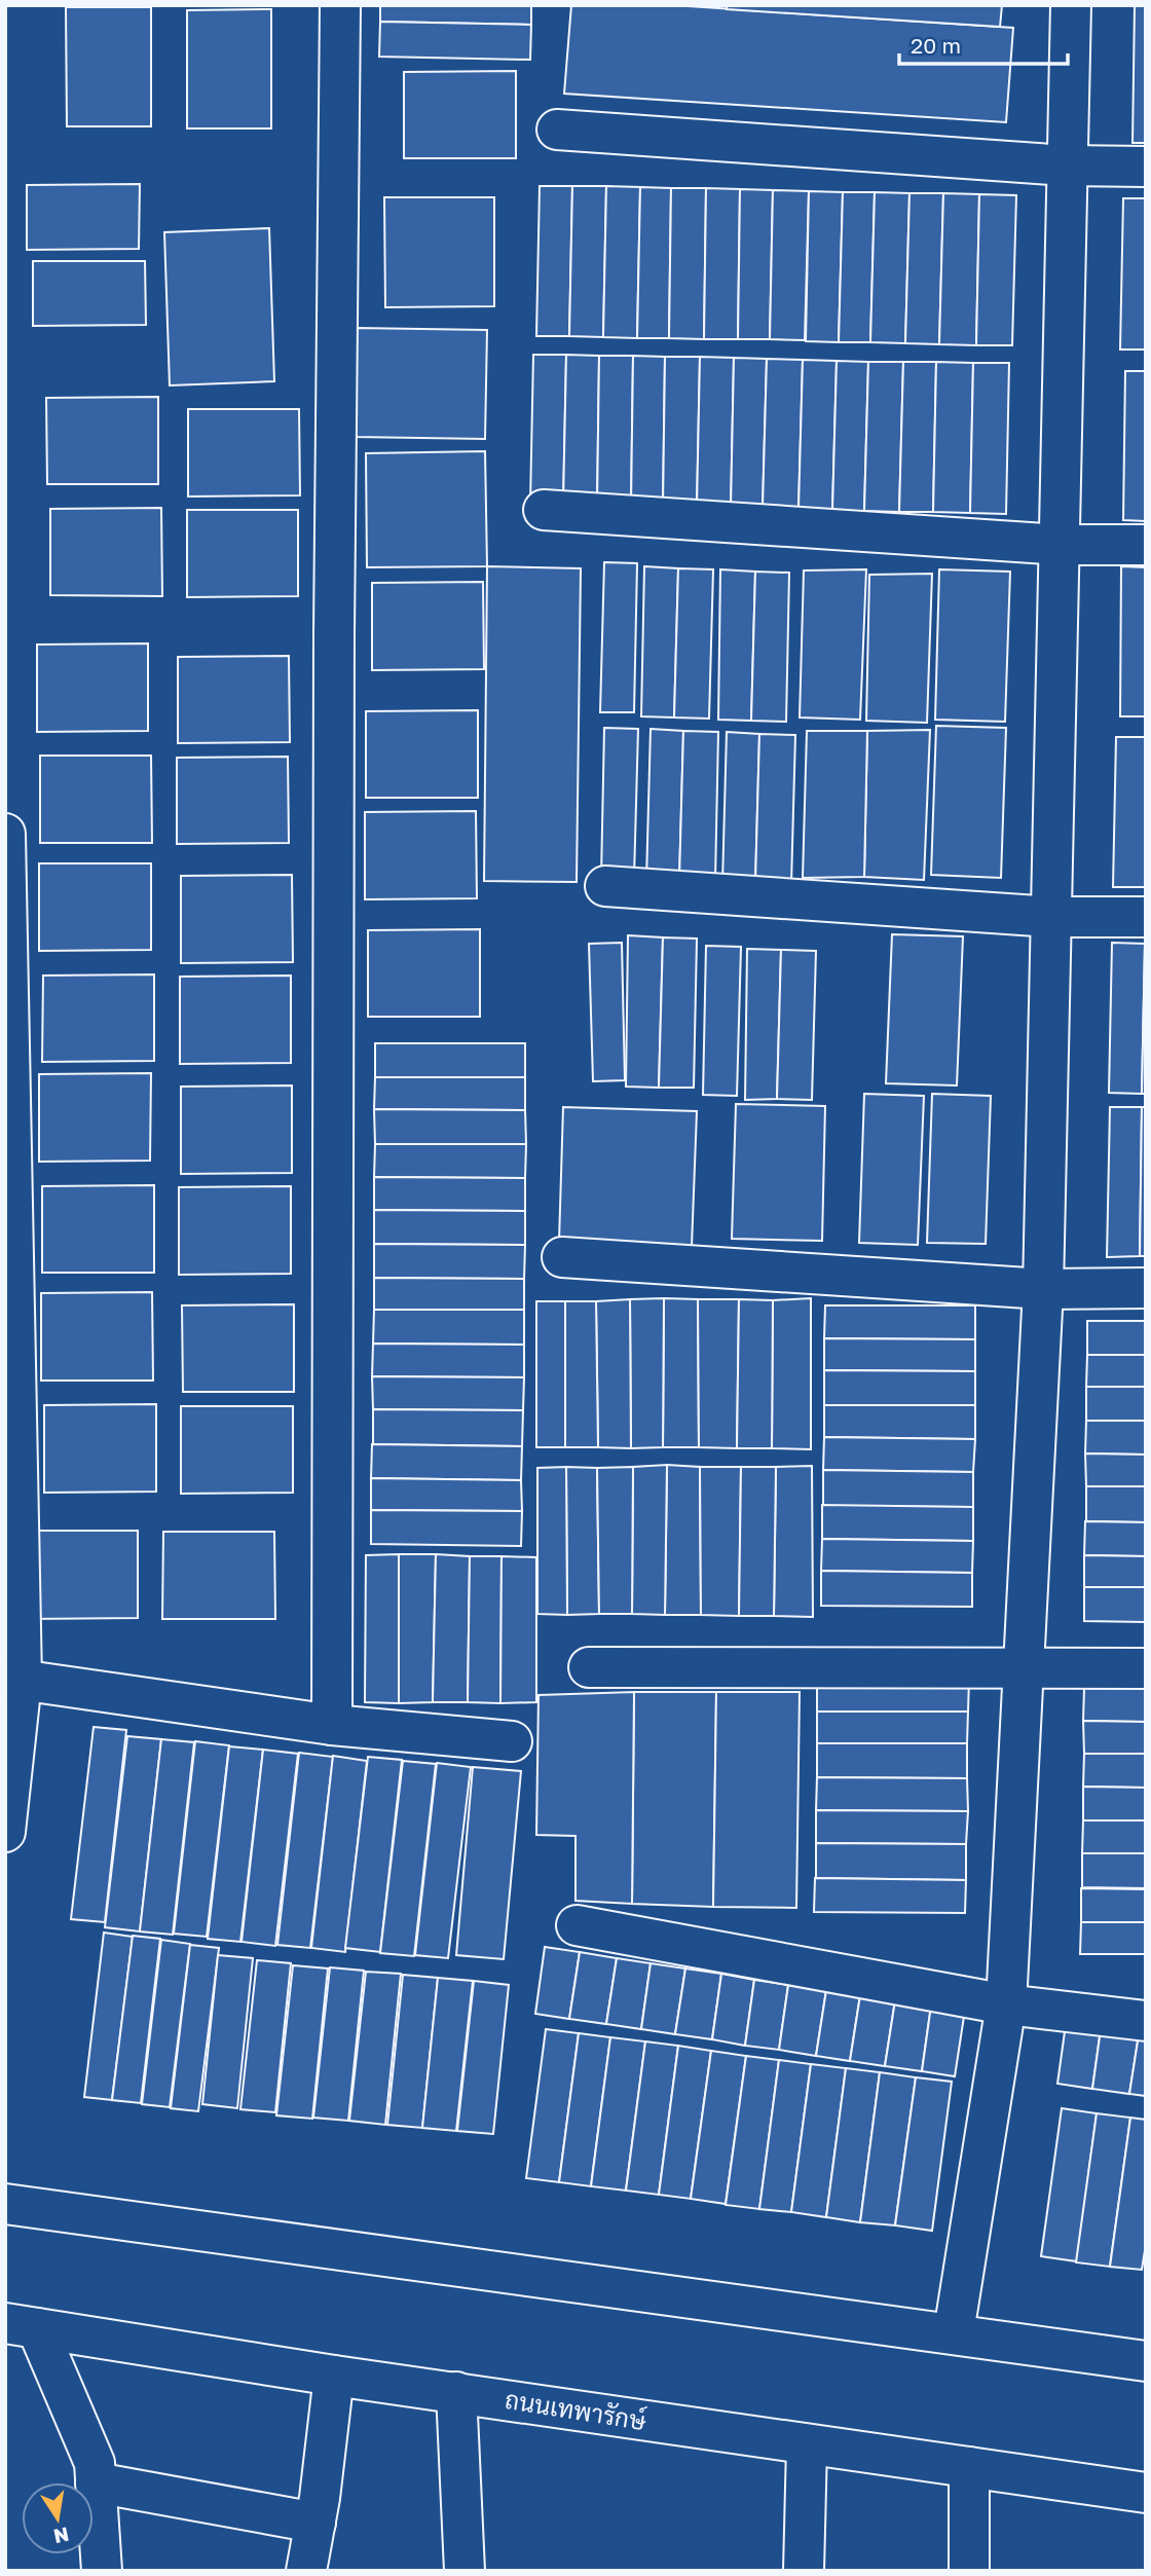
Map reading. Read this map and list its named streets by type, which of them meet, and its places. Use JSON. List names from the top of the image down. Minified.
{"streets":{"street":["ถนนเทพารักษ์"]},"scale_bar":"20 m","north":"bottom"}
